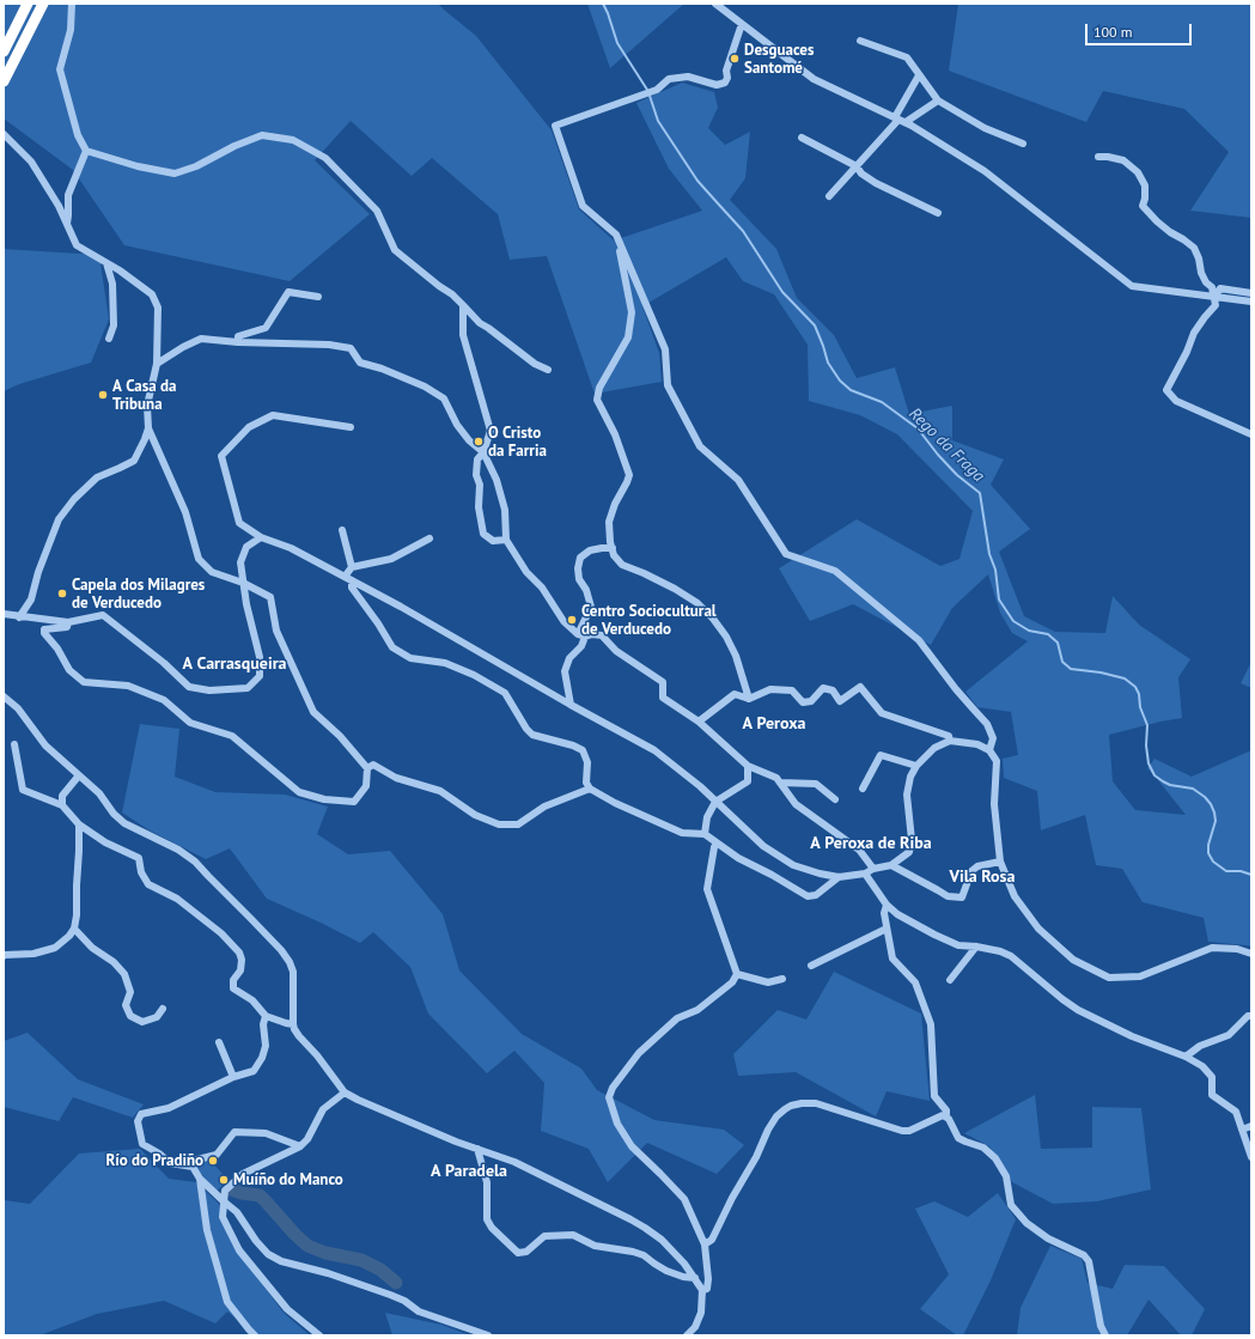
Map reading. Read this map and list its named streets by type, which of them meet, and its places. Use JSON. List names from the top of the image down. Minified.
{"districts":["A Carrasqueira","A Peroxa","A Peroxa de Riba","Vila Rosa","A Paradela"],"water":["Rego da Fraga"],"places":["Desguaces Santomé","A Casa da Tribuna","O Cristo da Farria","Capela dos Milagres de Verducedo","Centro Sociocultural de Verducedo","Río do Pradiño","Muíño do Manco"],"scale_bar":"100 m"}
